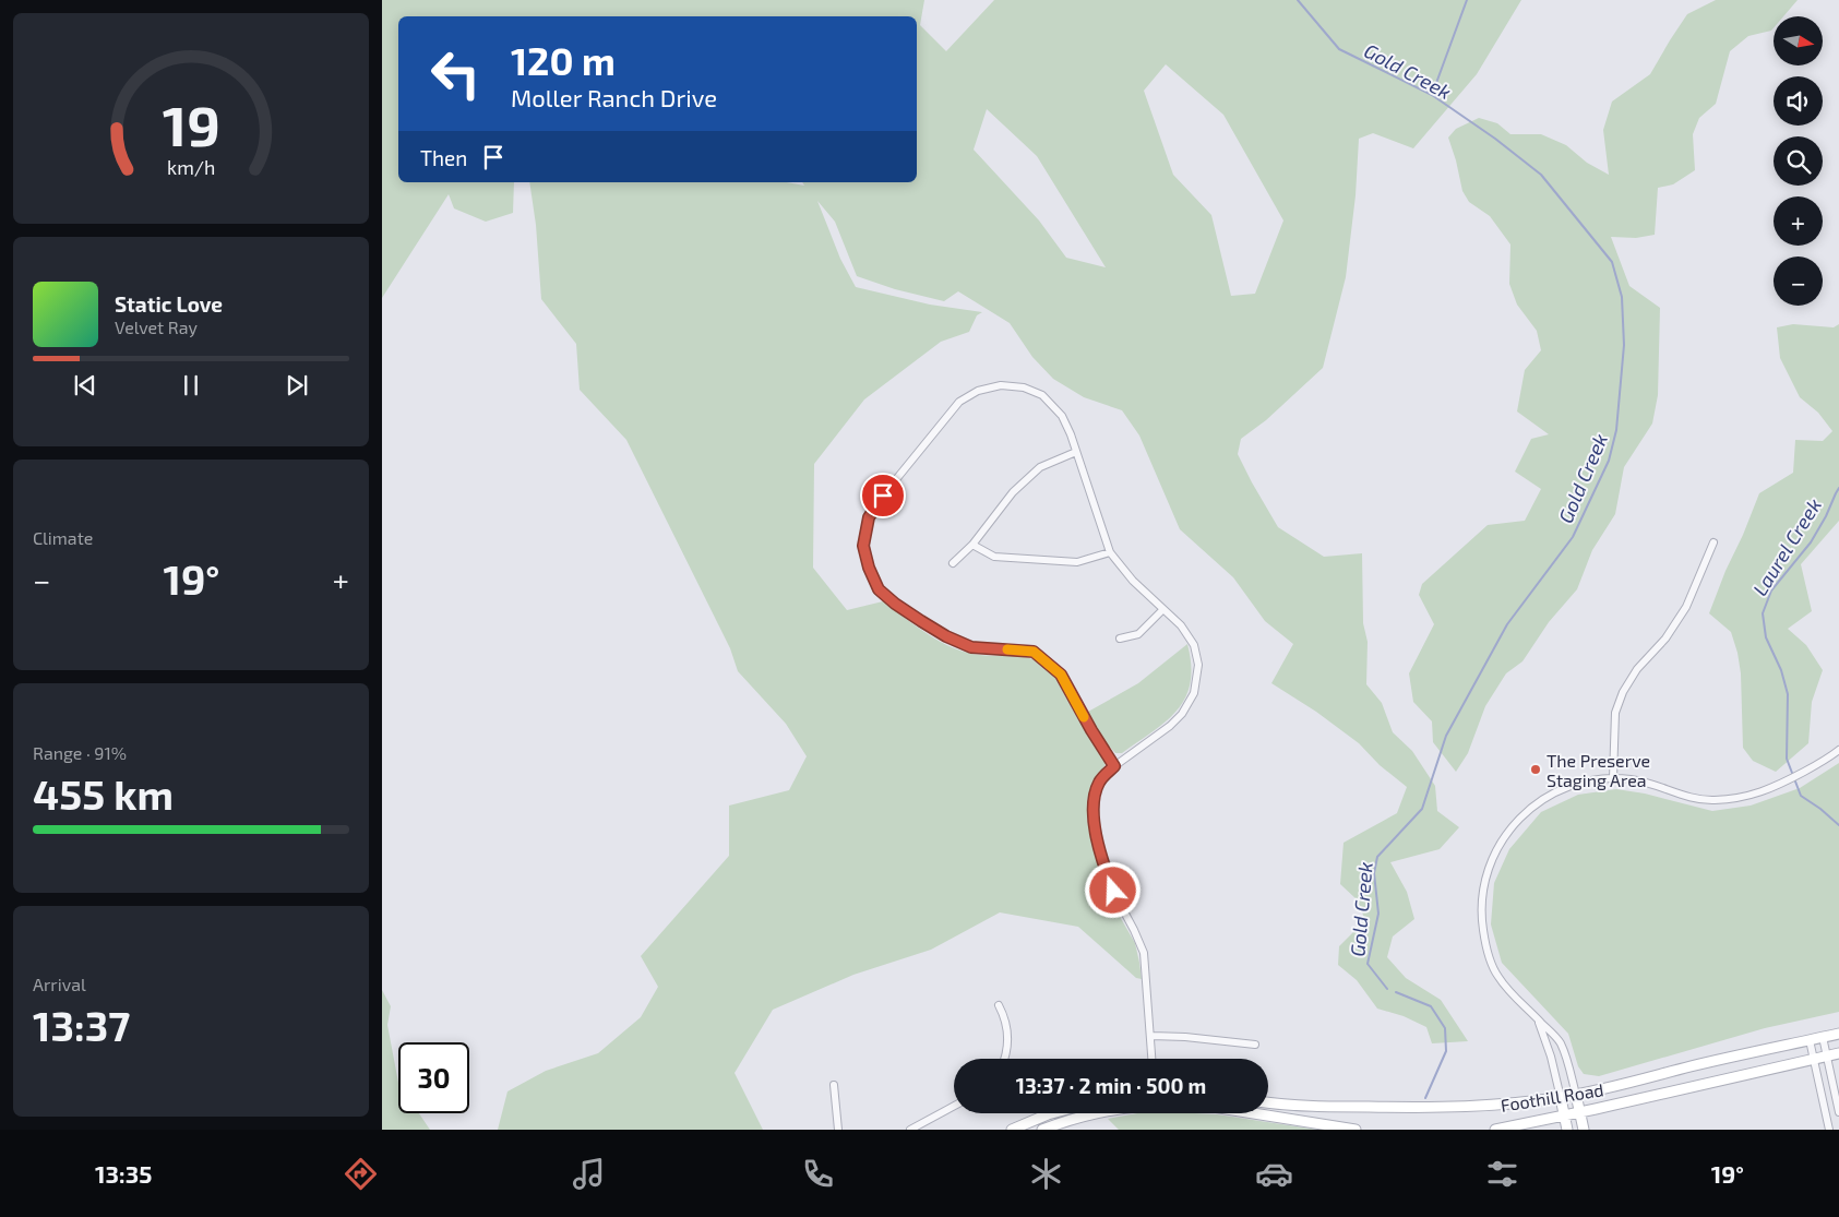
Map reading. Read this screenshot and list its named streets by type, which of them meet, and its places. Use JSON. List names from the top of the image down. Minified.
{"streets":{"main road":["Foothill Road"]},"water":["Gold Creek","Laurel Creek"],"places":["The Preserve Staging Area"],"north":"right","page":{"map_buttons":["+","−"],"turn":["120 m","Moller Ranch Drive"],"then":"Then","song":["Static Love","Velvet Ray"],"tile":["Climate",["Range · 91%","455 km"],["Arrival","13:37"]],"heat":["−","19°","+"],"limit":"30","trip":"13:37 · 2 min · 500 m","tabs":["13:35","19°"],"gauge":["19","km/h"]}}
